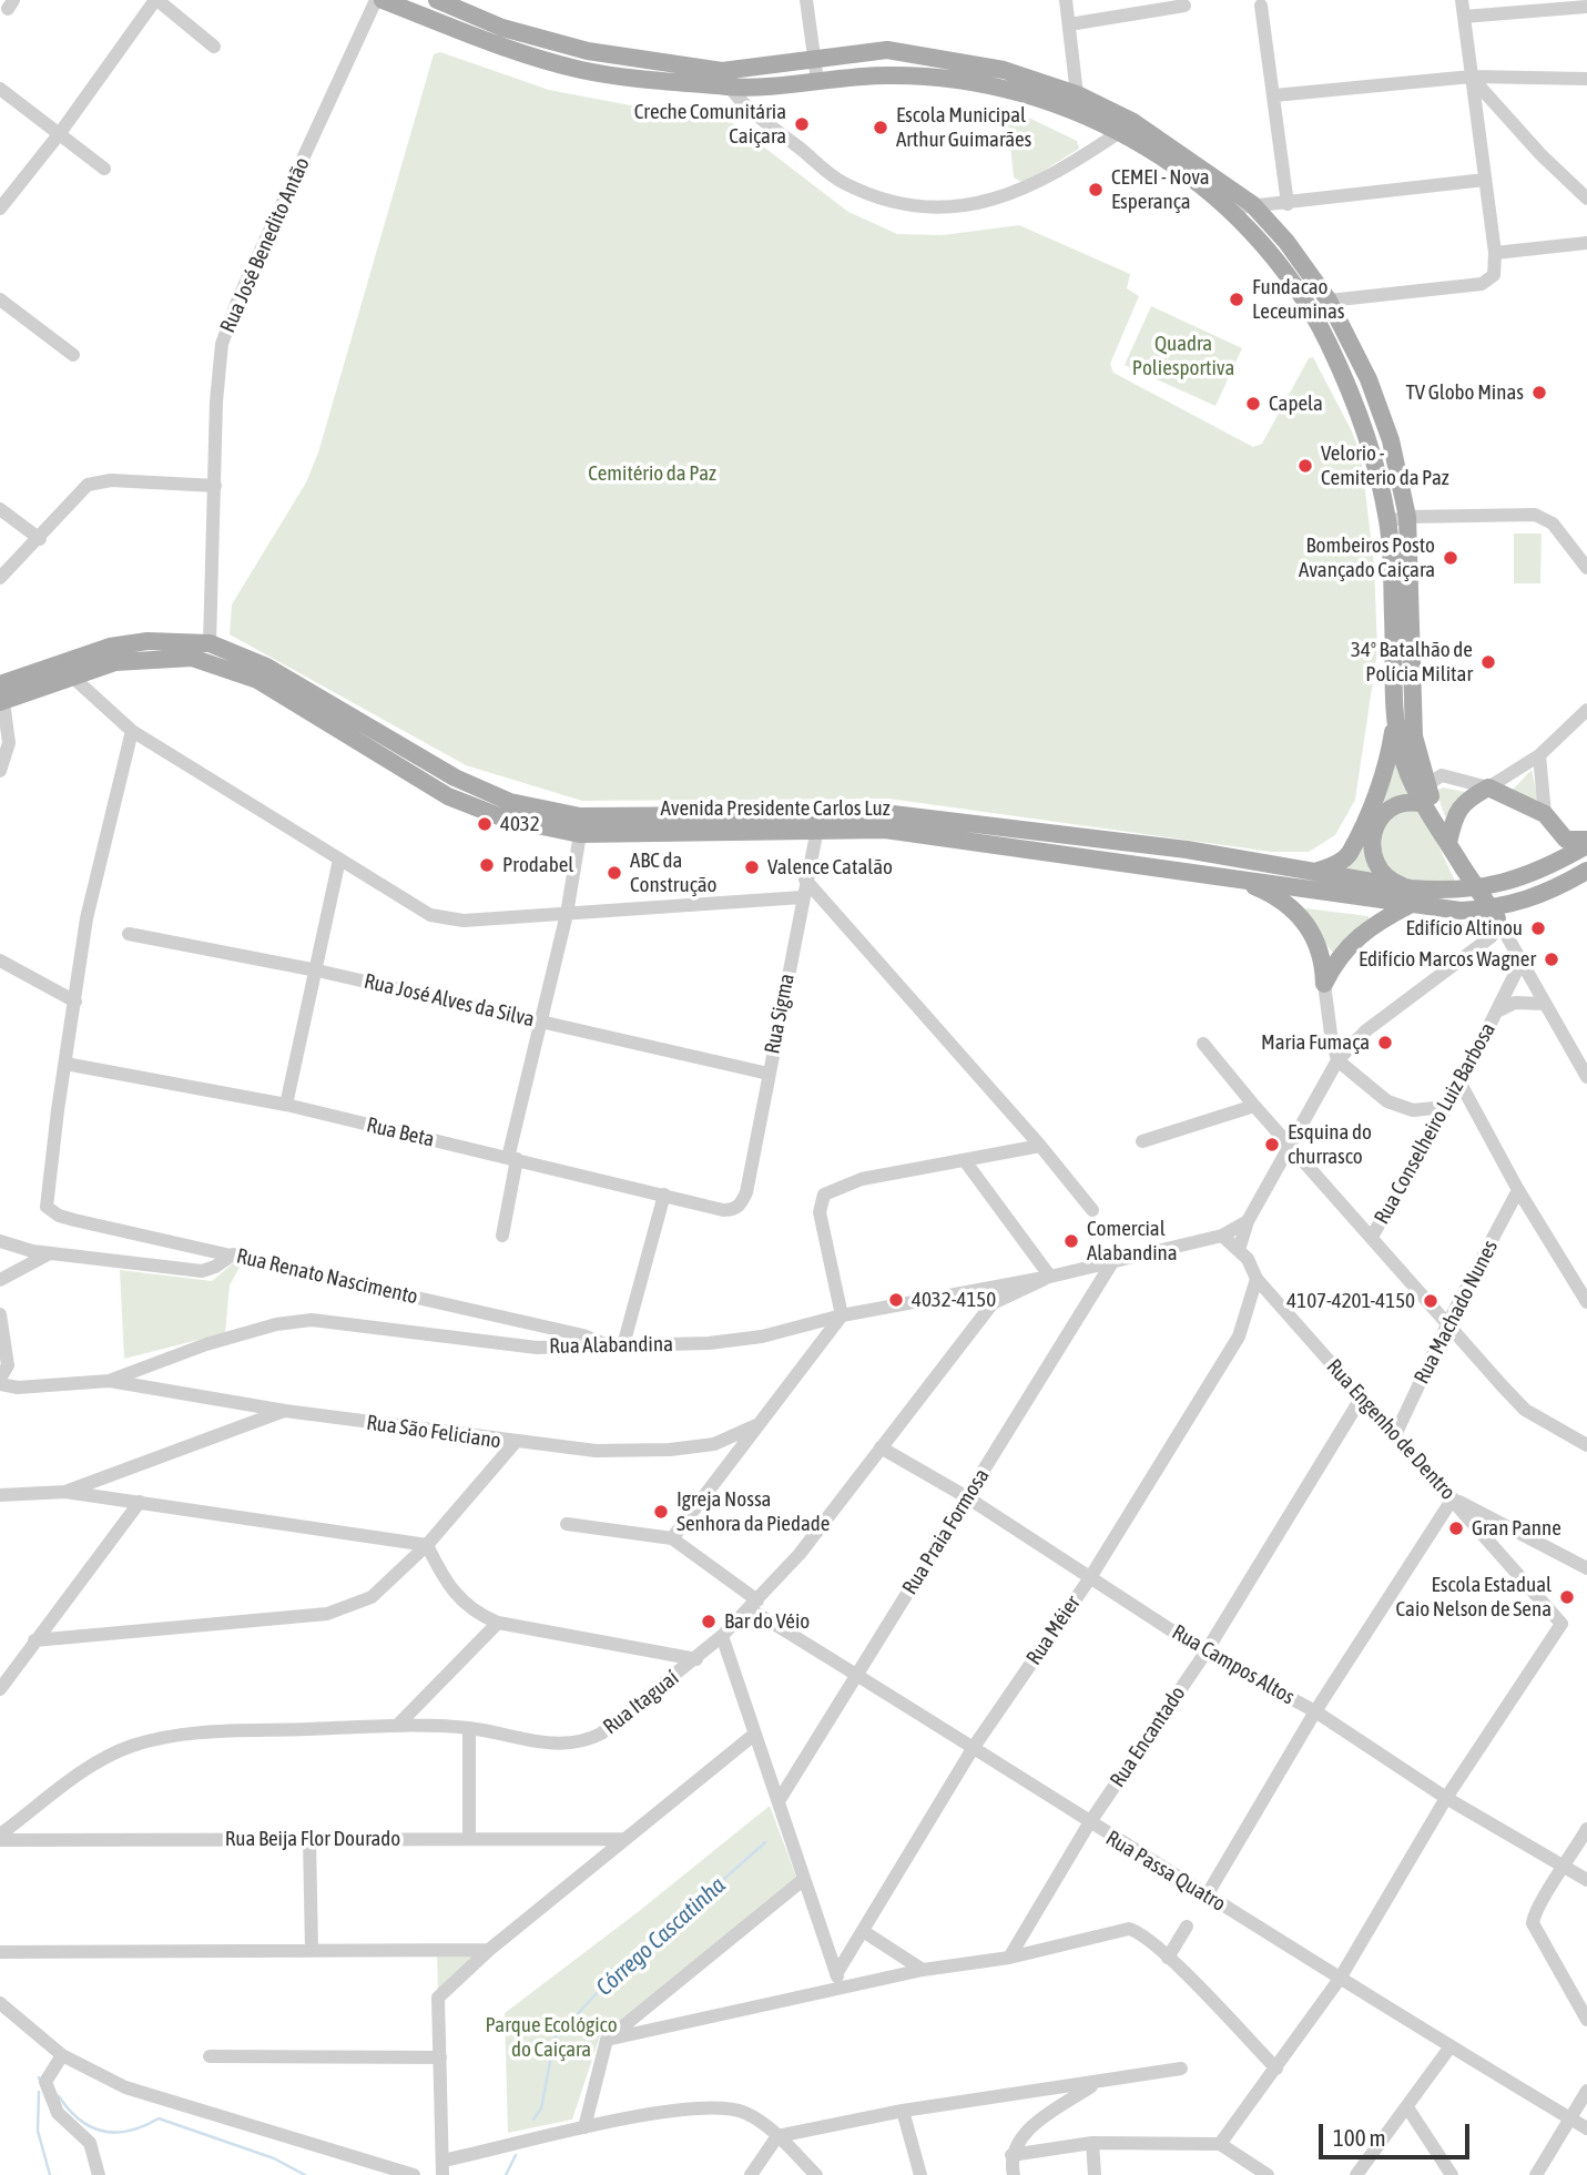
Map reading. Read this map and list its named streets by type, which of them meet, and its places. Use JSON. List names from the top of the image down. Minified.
{"streets":{"main road":["Avenida Presidente Carlos Luz"],"street":["Rua José Benedito Antão","Rua José Alves da Silva","Rua Sigma","Rua Conselheiro Luiz Barbosa","Rua Beta","Rua Renato Nascimento","Rua Machado Nunes","Rua Alabandina","Rua Engenho de Dentro","Rua São Feliciano","Rua Praia Formosa","Rua Méier","Rua Campos Altos","Rua Itaguaí","Rua Encantado","Rua Beija Flor Dourado","Rua Passa Quatro"]},"crossings":[["Rua José Benedito Antão","Avenida Presidente Carlos Luz"],["Avenida Presidente Carlos Luz","Rua Sigma"],["Rua José Alves da Silva","Rua Sigma"],["Rua Sigma","Rua Beta"],["Rua Beta","Rua Renato Nascimento"],["Rua Renato Nascimento","Rua Alabandina"],["Rua Machado Nunes","Rua Engenho de Dentro"],["Rua Alabandina","Rua Engenho de Dentro"],["Rua Alabandina","Rua São Feliciano"],["Rua Alabandina","Rua Praia Formosa"],["Rua Alabandina","Rua Itaguaí"],["Rua Engenho de Dentro","Rua Méier"],["Rua Engenho de Dentro","Rua Campos Altos"],["Rua Engenho de Dentro","Rua Encantado"],["Rua Praia Formosa","Rua Campos Altos"],["Rua Praia Formosa","Rua Passa Quatro"],["Rua Méier","Rua Campos Altos"],["Rua Méier","Rua Passa Quatro"],["Rua Campos Altos","Rua Itaguaí"],["Rua Campos Altos","Rua Encantado"],["Rua Itaguaí","Rua Passa Quatro"],["Rua Encantado","Rua Passa Quatro"]],"water":["Córrego Cascatinha"],"parks":["Quadra Poliesportiva","Cemitério da Paz","Parque Ecológico do Caiçara"],"places":["Creche Comunitária Caiçara","Escola Municipal Arthur Guimarães","CEMEI - Nova Esperança","Fundacao Leceuminas","TV Globo Minas","Capela","Velorio - Cemiterio da Paz","Bombeiros Posto Avançado Caiçara","34º Batalhão de Polícia Militar","4032","Prodabel","Valence Catalão","ABC da Construção","Edifício Altinou","Edifício Marcos Wagner","Maria Fumaça","Esquina do churrasco","Comercial Alabandina","4032-4150","4107-4201-4150","Igreja Nossa Senhora da Piedade","Gran Panne","Escola Estadual Caio Nelson de Sena","Bar do Véio"],"scale_bar":"100 m"}
